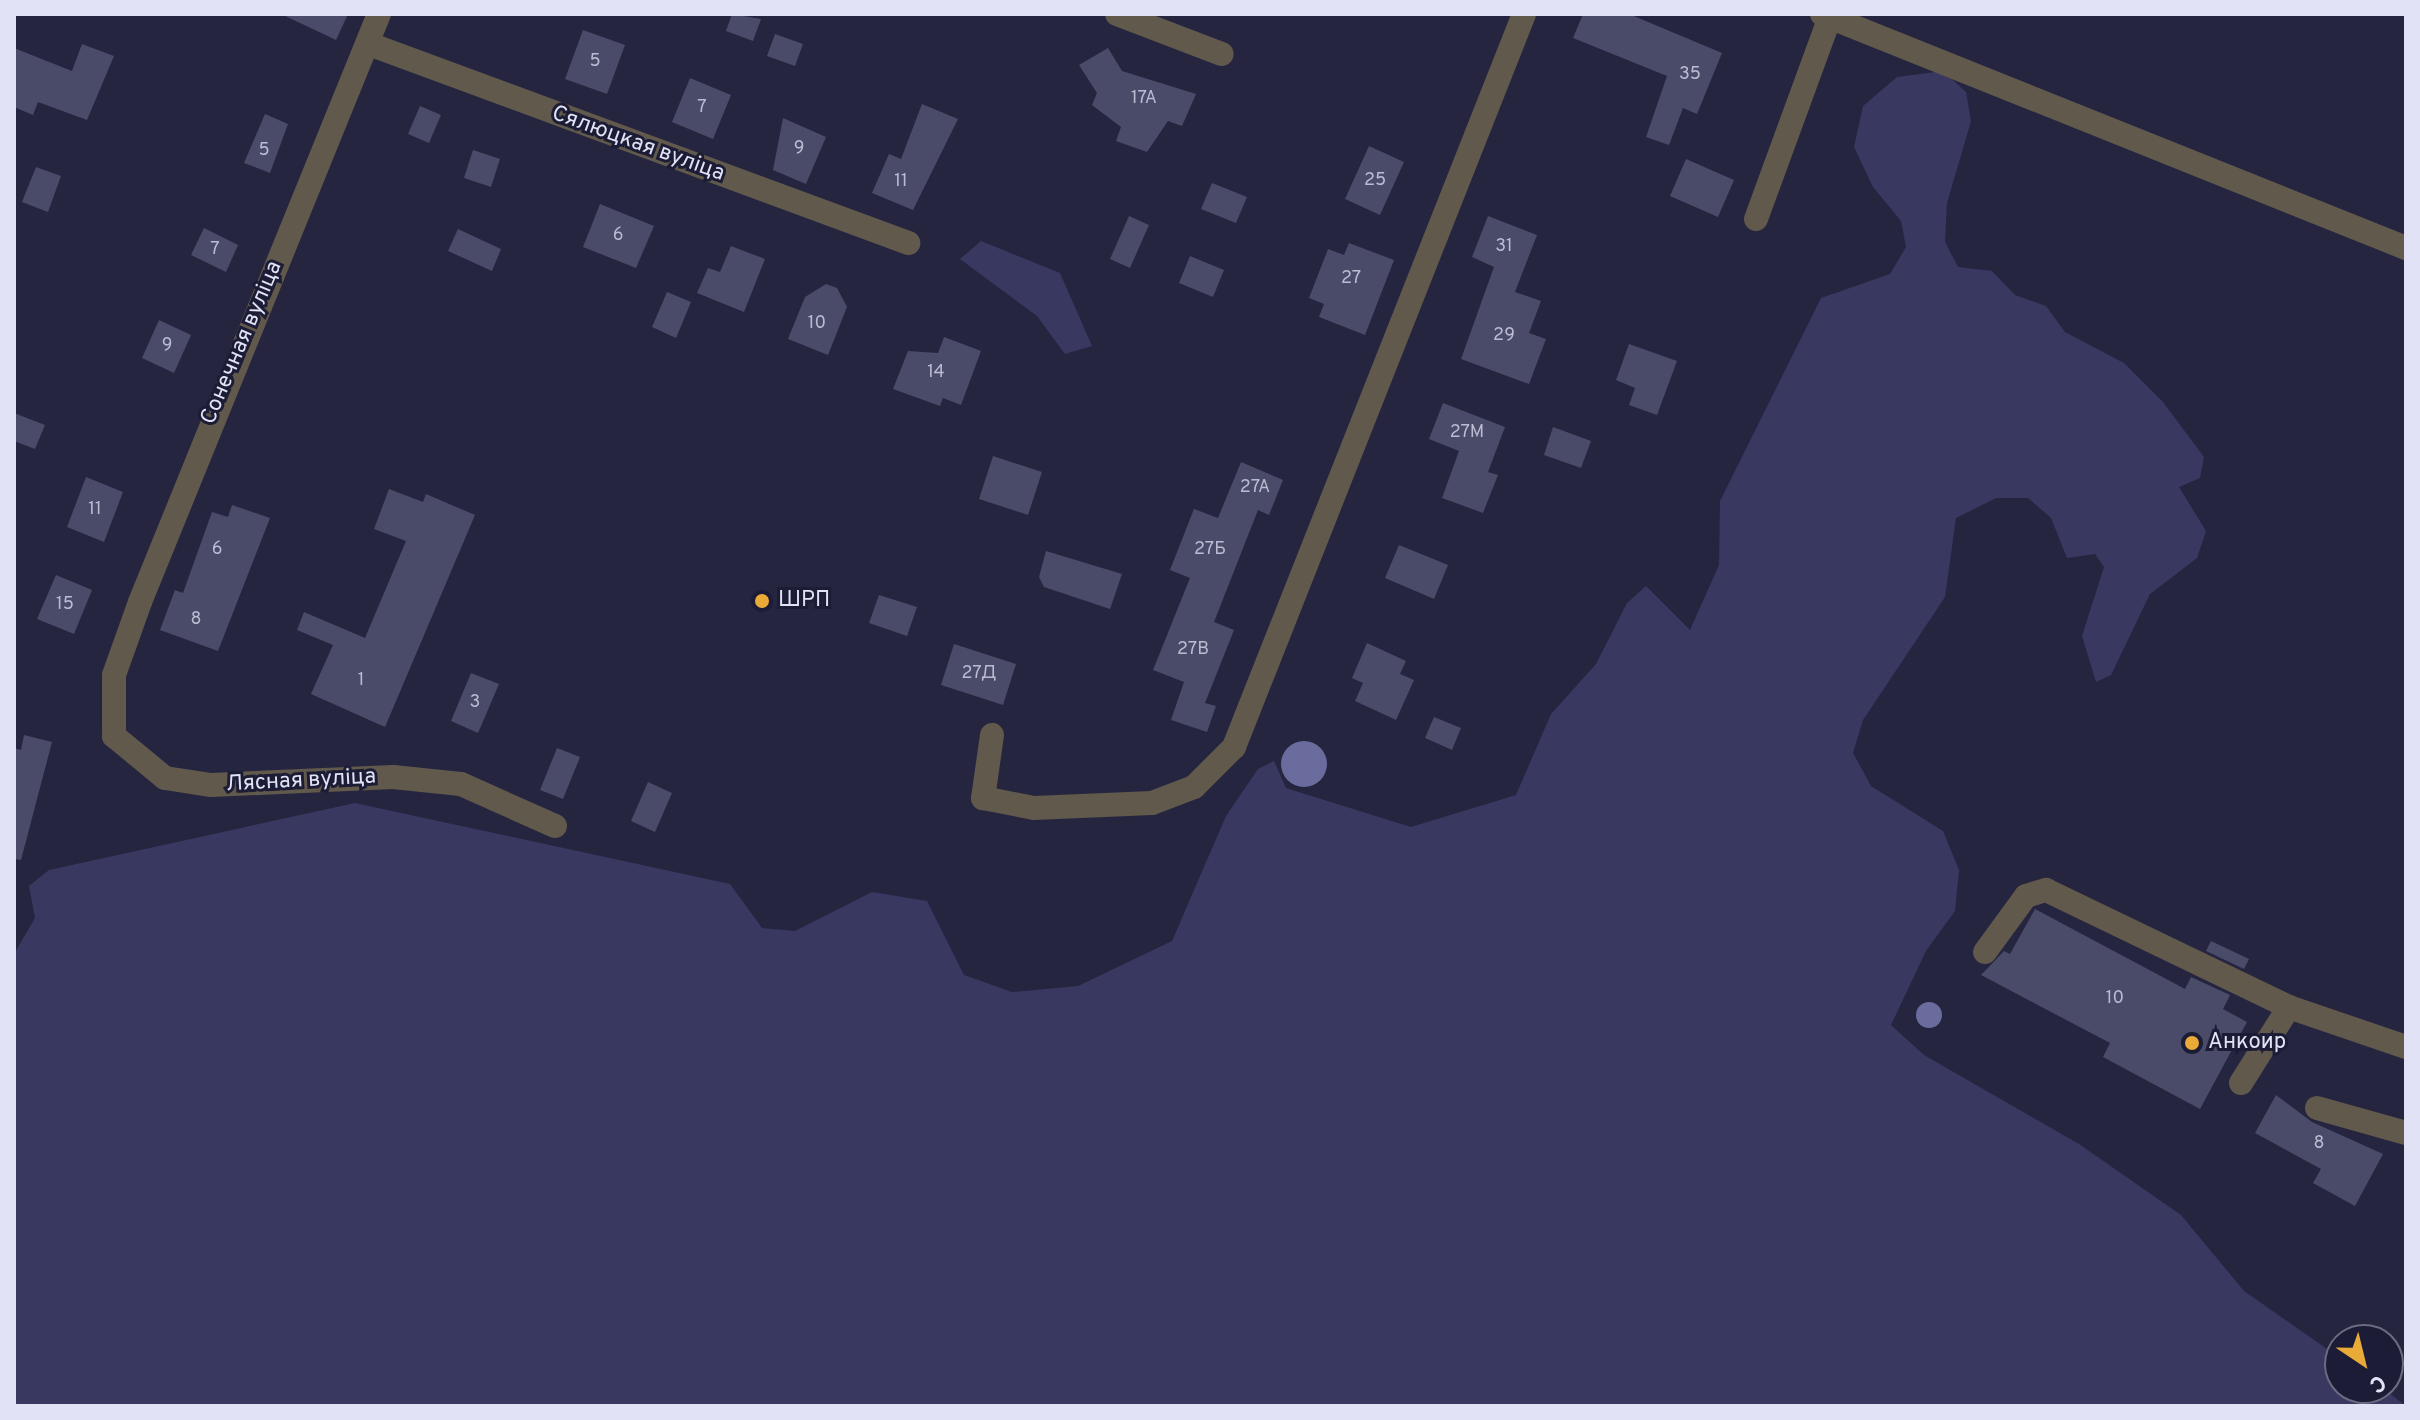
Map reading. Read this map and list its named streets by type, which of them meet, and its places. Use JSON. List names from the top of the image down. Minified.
{"streets":{"street":["Сялюцкая вуліца","Сонечная вуліца","Лясная вуліца"]},"crossings":[["Сялюцкая вуліца","Сонечная вуліца"],["Сонечная вуліца","Лясная вуліца"]],"places":["ШРП","Анкоир"],"house_numbers":["5","35","17А","7","9","5","25","11","6","31","7","27","10","29","9","14","27М","27А","11","6","27Б","15","8","27В","27Д","1","3","10","8"],"north":"bottom right"}
